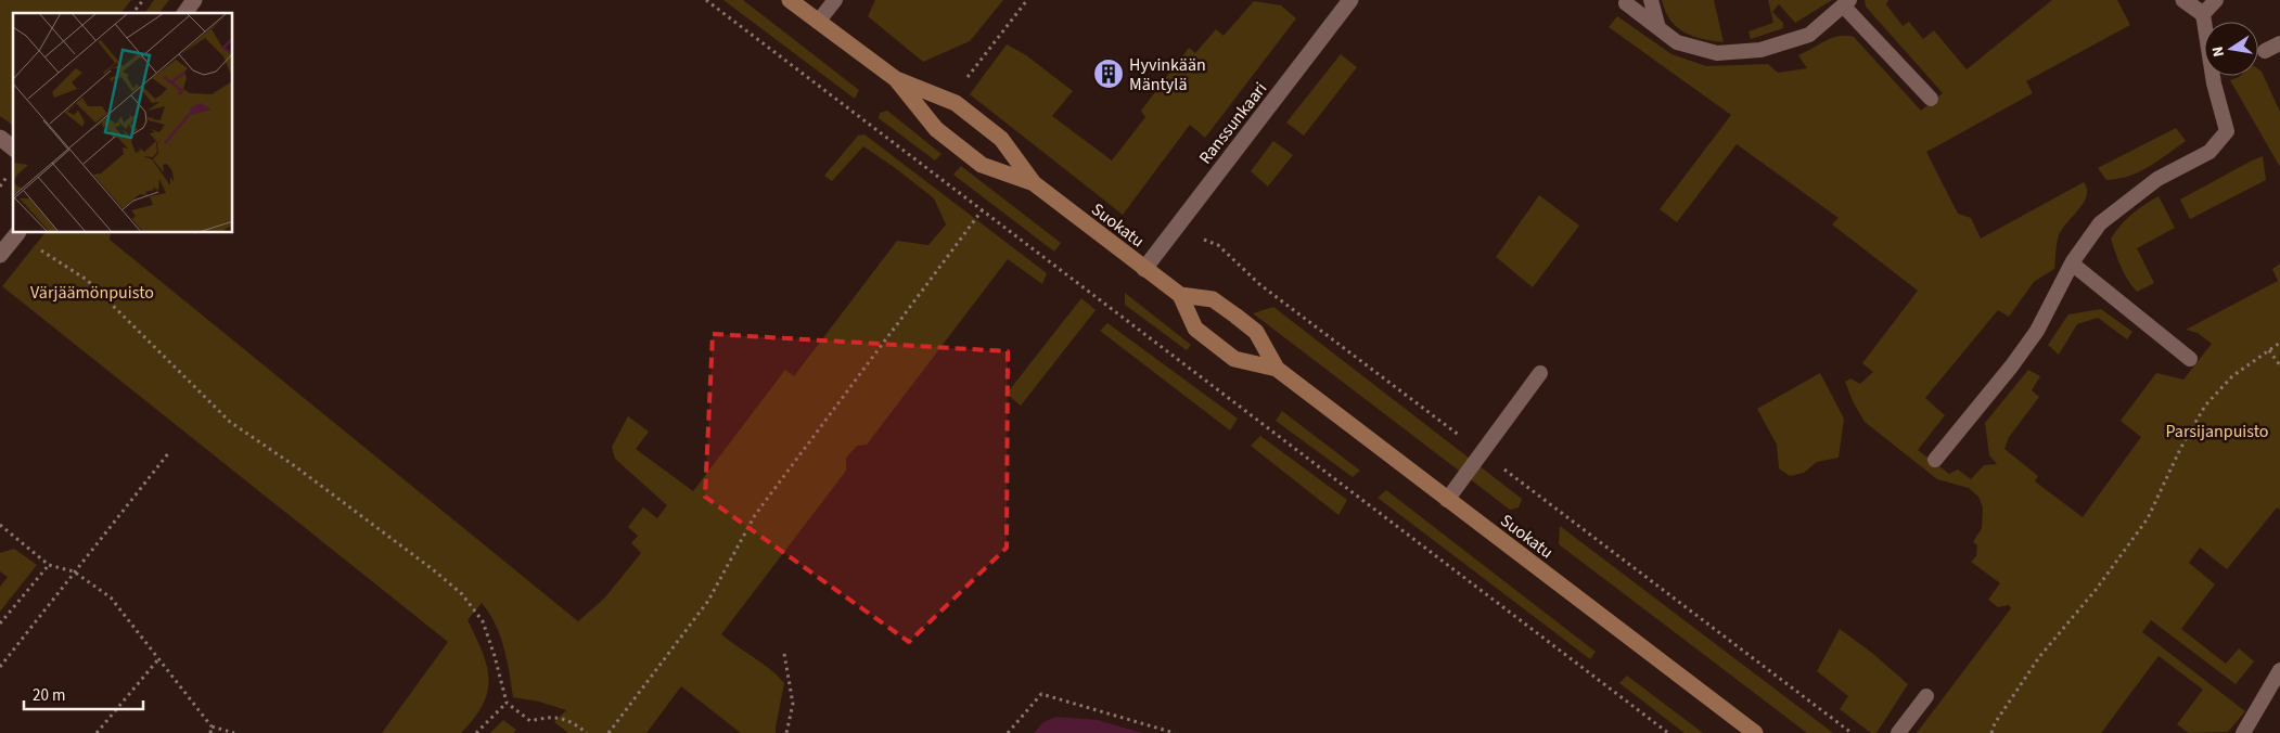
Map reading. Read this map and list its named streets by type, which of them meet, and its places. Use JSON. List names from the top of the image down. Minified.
{"streets":{"street":["Ranssunkaari","Suokatu"]},"crossings":[["Ranssunkaari","Suokatu"]],"parks":["Värjäämönpuisto","Parsijanpuisto"],"places":{"building":["Hyvinkään Mäntylä"]},"scale_bar":"20 m","north":"left"}
